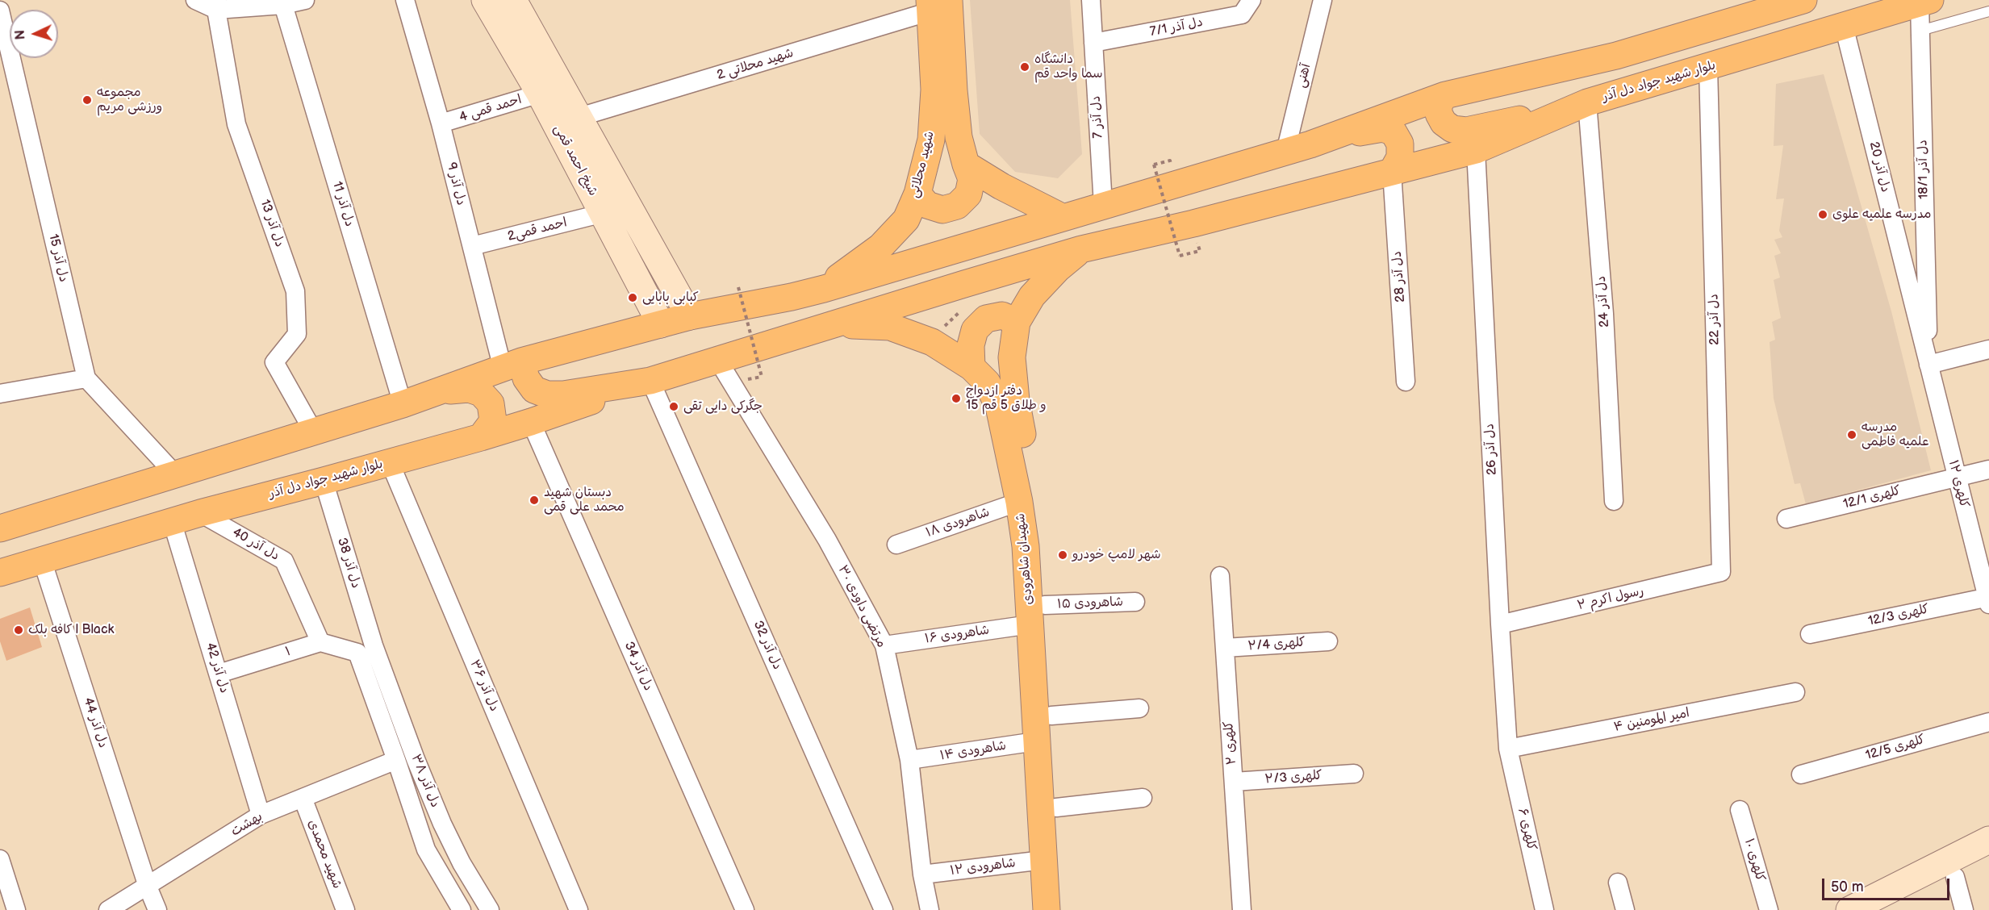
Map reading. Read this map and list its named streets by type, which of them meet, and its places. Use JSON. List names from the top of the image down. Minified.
{"streets":{"main road":["بلوار شهید جواد دل آذر","شهید محلاتی","شهیدان شاهرودی"],"street":["دل آذر 7/1","شهید محلاتی 2","آهنی","احمد قمی 4","دل آذر 7","شیخ احمد قمی","دل آذر 20","دل آذر 18/1","دل آذر 9","دل آذر 11","دل آذر 13","احمد قمی2","دل آذر 15","دل آذر 28","دل آذر 24","دل آذر 22","دل آذر 26","کلهری ۱۲","کلهری 12/1","شاهرودی ۱۸","دل آذر 40","دل آذر 38","رسول اکرم ۲","۱۵ شاهرودی","۳۰ مرتضی داودی","کلهری 12/3","شاهرودی ۱۶","کلهری ۲/4","دل آذر 32","۱","دل آذر 34","دل آذر 42","دل آذر ۳۶","امیر المومنین ۴","دل آذر 44","کلهری ۲","کلهری 12/5","شاهرودی ۱۴","کلهری ۲/3","دل آذر ۳۸","بهشت","کلهری ۶","شهید محمدی","کلهری ۱۰","شاهرودی ۱۲"]},"crossings":[["دل آذر 7/1","دل آذر 7"],["شهید محلاتی 2","شیخ احمد قمی"],["شهید محلاتی 2","شهید محلاتی"],["بلوار شهید جواد دل آذر","دل آذر 20"],["بلوار شهید جواد دل آذر","دل آذر 18/1"],["بلوار شهید جواد دل آذر","دل آذر 28"],["بلوار شهید جواد دل آذر","دل آذر 24"],["بلوار شهید جواد دل آذر","دل آذر 22"],["بلوار شهید جواد دل آذر","دل آذر 26"],["بلوار شهید جواد دل آذر","دل آذر 40"],["بلوار شهید جواد دل آذر","شهیدان شاهرودی"],["بلوار شهید جواد دل آذر","دل آذر 38"],["بلوار شهید جواد دل آذر","۳۰ مرتضی داودی"],["بلوار شهید جواد دل آذر","دل آذر 32"],["بلوار شهید جواد دل آذر","دل آذر 34"],["بلوار شهید جواد دل آذر","دل آذر 42"],["بلوار شهید جواد دل آذر","دل آذر ۳۶"],["بلوار شهید جواد دل آذر","دل آذر 44"],["احمد قمی 4","شیخ احمد قمی"],["احمد قمی 4","دل آذر 9"],["شیخ احمد قمی","احمد قمی2"],["دل آذر 20","دل آذر 18/1"],["دل آذر 20","کلهری ۱۲"],["دل آذر 18/1","کلهری ۱۲"],["دل آذر 9","احمد قمی2"],["دل آذر 22","رسول اکرم ۲"],["دل آذر 26","رسول اکرم ۲"],["دل آذر 26","امیر المومنین ۴"],["دل آذر 26","کلهری ۶"],["کلهری ۱۲","کلهری 12/1"],["کلهری ۱۲","کلهری 12/3"],["شاهرودی ۱۸","شهیدان شاهرودی"],["دل آذر 40","۱"],["شهیدان شاهرودی","۱۵ شاهرودی"],["شهیدان شاهرودی","شاهرودی ۱۶"],["شهیدان شاهرودی","شاهرودی ۱۴"],["شهیدان شاهرودی","شاهرودی ۱۲"],["دل آذر 38","دل آذر ۳۸"],["۱۵ شاهرودی","شاهرودی ۱۶"],["۳۰ مرتضی داودی","شاهرودی ۱۶"],["۳۰ مرتضی داودی","شاهرودی ۱۴"],["۳۰ مرتضی داودی","شاهرودی ۱۲"],["کلهری ۲/4","کلهری ۲"],["۱","دل آذر 42"],["دل آذر 42","بهشت"],["امیر المومنین ۴","کلهری ۶"],["دل آذر 44","بهشت"],["کلهری ۲","کلهری ۲/3"],["دل آذر ۳۸","بهشت"],["بهشت","شهید محمدی"]],"places":["دانشگاه سما واحد قم","مجموعه ورزشی مریم","مدرسه علمیه علوی","کبابی بابایی","دفتر ازدواج 15 و طلاق 5 قم","جگرکی دایی تقی","مدرسه علمیه فاطمی","دبستان شهید محمد علی قمی","شهر لامپ خودرو","کافه بلک | Black"],"scale_bar":"50 m","north":"left"}
